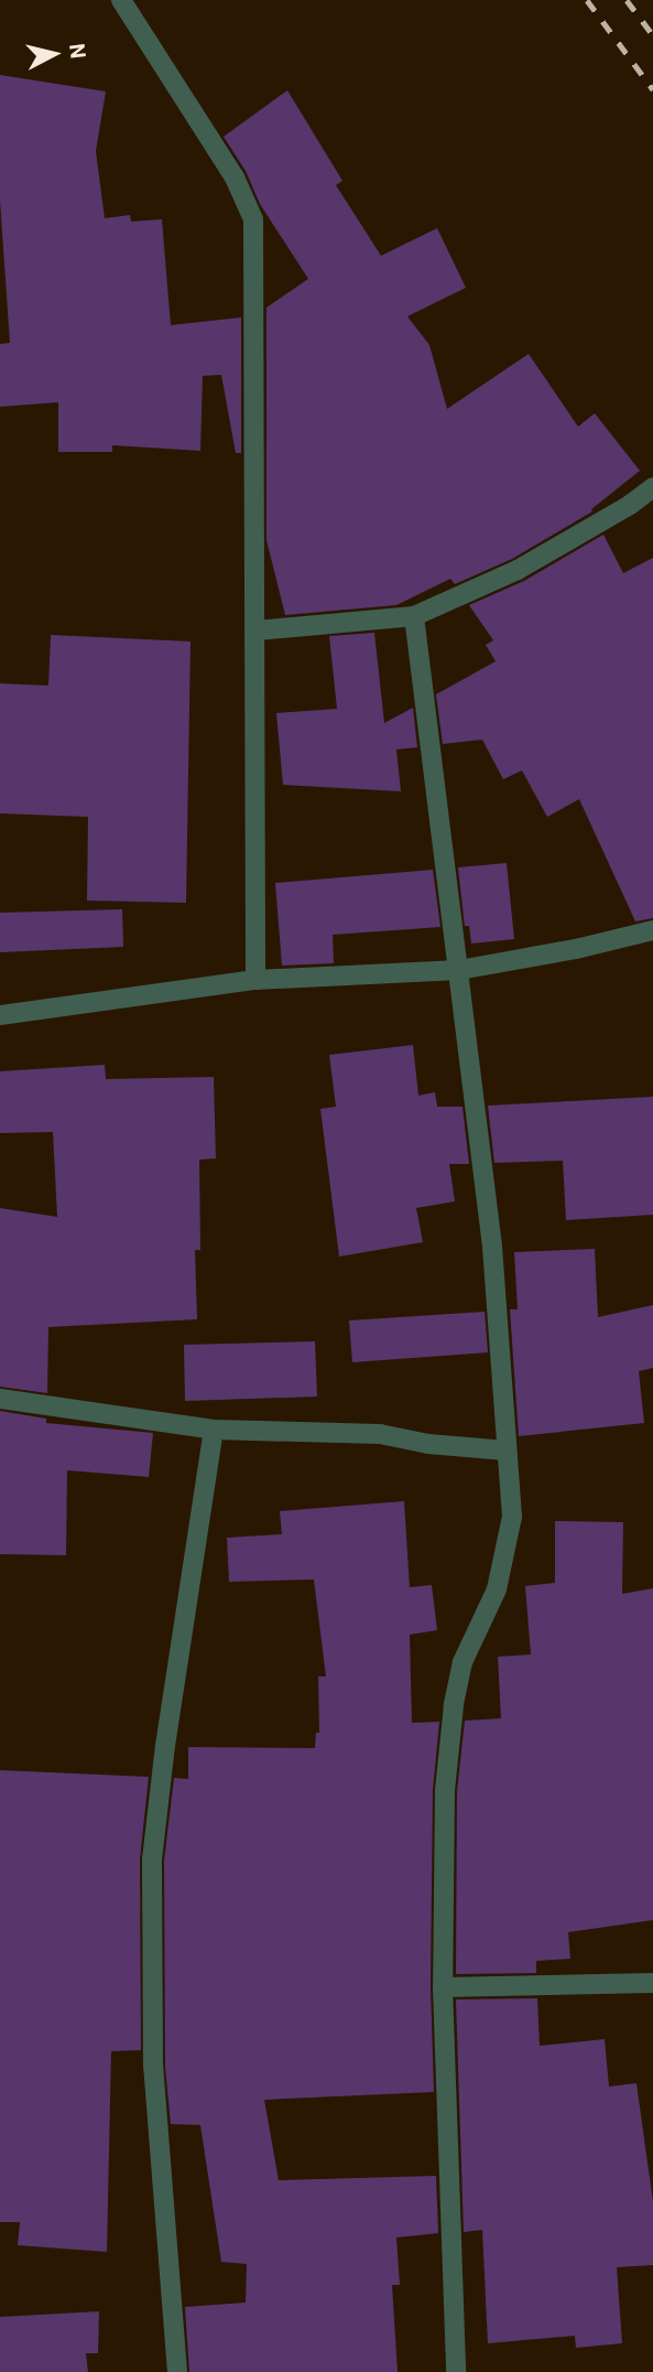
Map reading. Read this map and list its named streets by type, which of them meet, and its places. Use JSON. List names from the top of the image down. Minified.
{"north":"right"}
